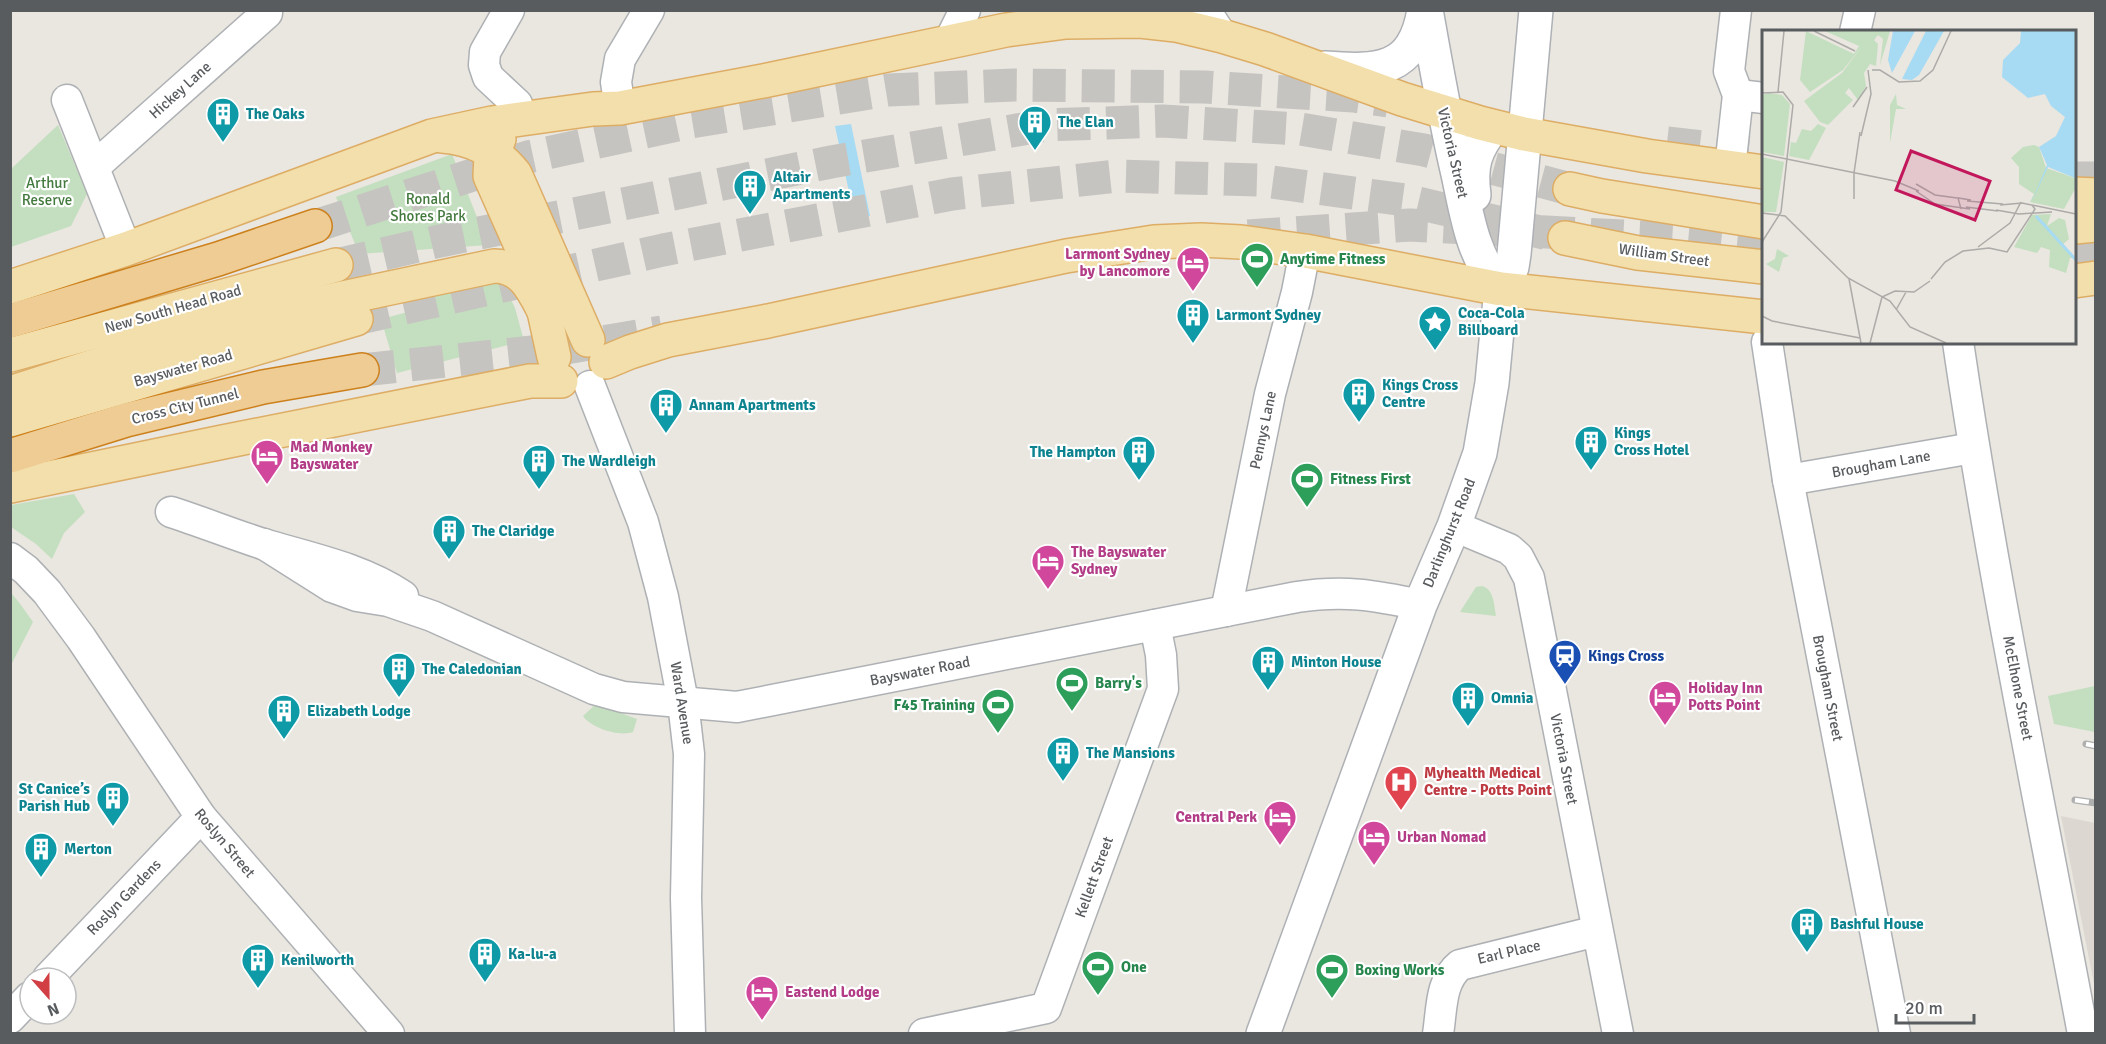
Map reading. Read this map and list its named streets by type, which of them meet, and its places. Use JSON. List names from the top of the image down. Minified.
{"streets":{"highway":["Cross City Tunnel"],"main road":["William Street","New South Head Road","Bayswater Road"],"street":["Hickey Lane","Victoria Street","Pennys Lane","Brougham Lane","Darlinghurst Road","Brougham Street","McElhone Street","Ward Avenue","Roslyn Street","Kellett Street","Roslyn Gardens","Earl Place"]},"crossings":[["Victoria Street","Darlinghurst Road"],["Victoria Street","Earl Place"],["Bayswater Road","Pennys Lane"],["Bayswater Road","Darlinghurst Road"],["Bayswater Road","Ward Avenue"],["Bayswater Road","Kellett Street"],["Brougham Lane","Brougham Street"],["Brougham Lane","McElhone Street"],["Roslyn Street","Roslyn Gardens"]],"parks":["Arthur Reserve","Ronald Shores Park"],"places":{"building":["The Oaks","The Elan","Altair Apartments","Larmont Sydney","Kings Cross Centre","Annam Apartments","Kings Cross Hotel","The Hampton","The Wardleigh","The Claridge","Minton House","The Caledonian","Omnia","Elizabeth Lodge","The Mansions","St Canice’s Parish Hub","Merton","Bashful House","Ka-lu-a","Kenilworth"],"sports":["Anytime Fitness","Fitness First","Barry's","F45 Training","One","Boxing Works"],"hotel":["Larmont Sydney by Lancomore","Mad Monkey Bayswater","The Bayswater Sydney","Holiday Inn Potts Point","Central Perk","Urban Nomad","Eastend Lodge"],"place":["Coca-Cola Billboard"],"station":["Kings Cross"],"hospital":["Myhealth Medical Centre - Potts Point"]},"scale_bar":"20 m","north":"bottom"}
